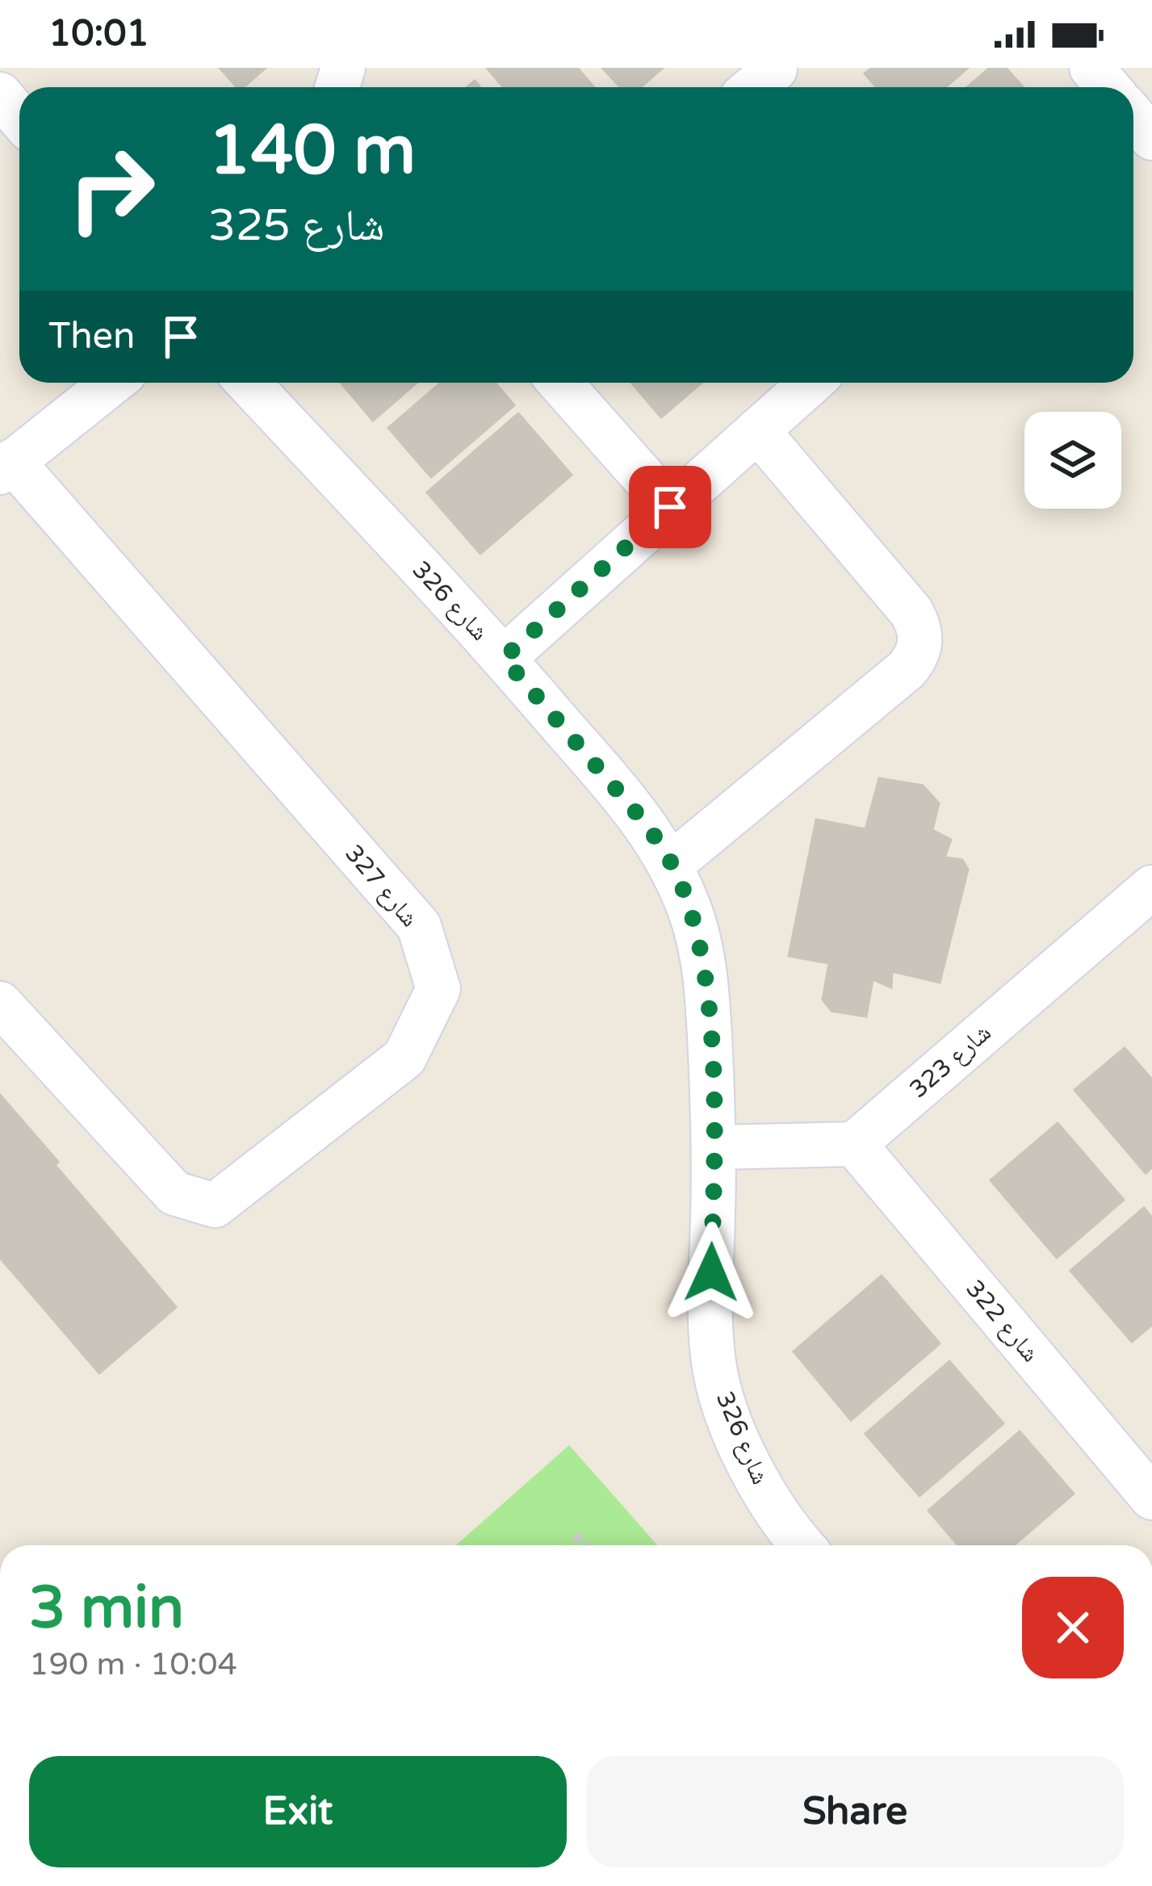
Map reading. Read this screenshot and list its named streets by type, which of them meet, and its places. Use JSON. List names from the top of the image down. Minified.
{"streets":{"street":["شارع 326","شارع 327","شارع 323","شارع 322"]},"crossings":[["شارع 323","شارع 322"]],"page":{"status":"10:01","turn":["140 m","شارع 325"],"then":"Then","heading":["3 min","190 m · 10:04"],"buttons":["Exit","Share"]}}
